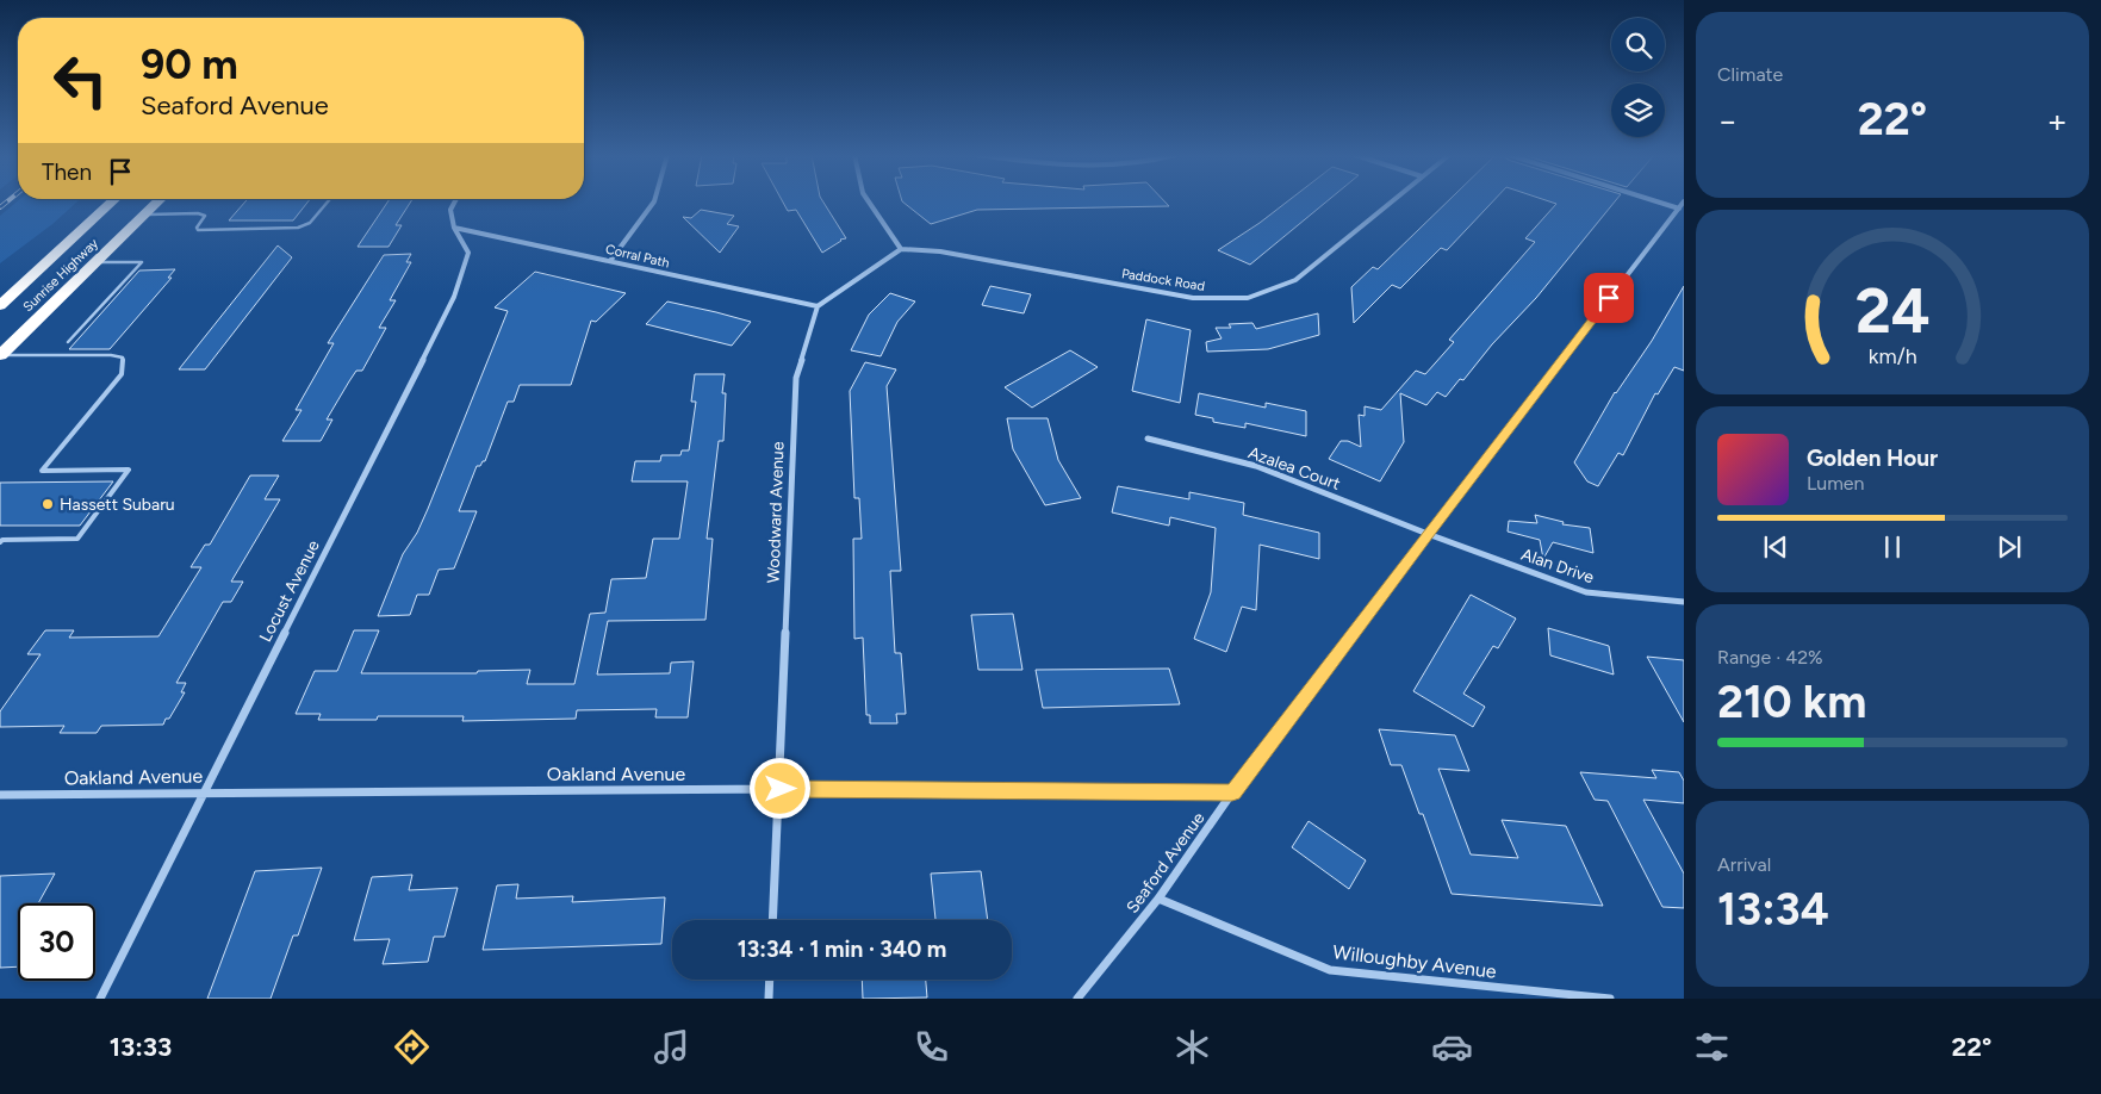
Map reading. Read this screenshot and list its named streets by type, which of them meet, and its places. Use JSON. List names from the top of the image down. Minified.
{"streets":{"highway":["Sunrise Highway"],"street":["Corral Path","Paddock Road","Azalea Court","Woodward Avenue","Alan Drive","Locust Avenue","Oakland Avenue","Seaford Avenue","Willoughby Avenue"]},"crossings":[["Corral Path","Woodward Avenue"],["Corral Path","Locust Avenue"],["Azalea Court","Alan Drive"],["Azalea Court","Seaford Avenue"],["Woodward Avenue","Oakland Avenue"],["Alan Drive","Seaford Avenue"],["Locust Avenue","Oakland Avenue"],["Oakland Avenue","Seaford Avenue"],["Seaford Avenue","Willoughby Avenue"]],"places":["Hassett Subaru"],"page":{"tile":["Climate",["Range · 42%","210 km"],["Arrival","13:34"]],"turn":["90 m","Seaford Avenue"],"heat":["−","22°","+"],"then":"Then","song":["Golden Hour","Lumen"],"limit":"30","trip":"13:34 · 1 min · 340 m","tabs":["13:33","22°"],"gauge":["24","km/h"]}}
